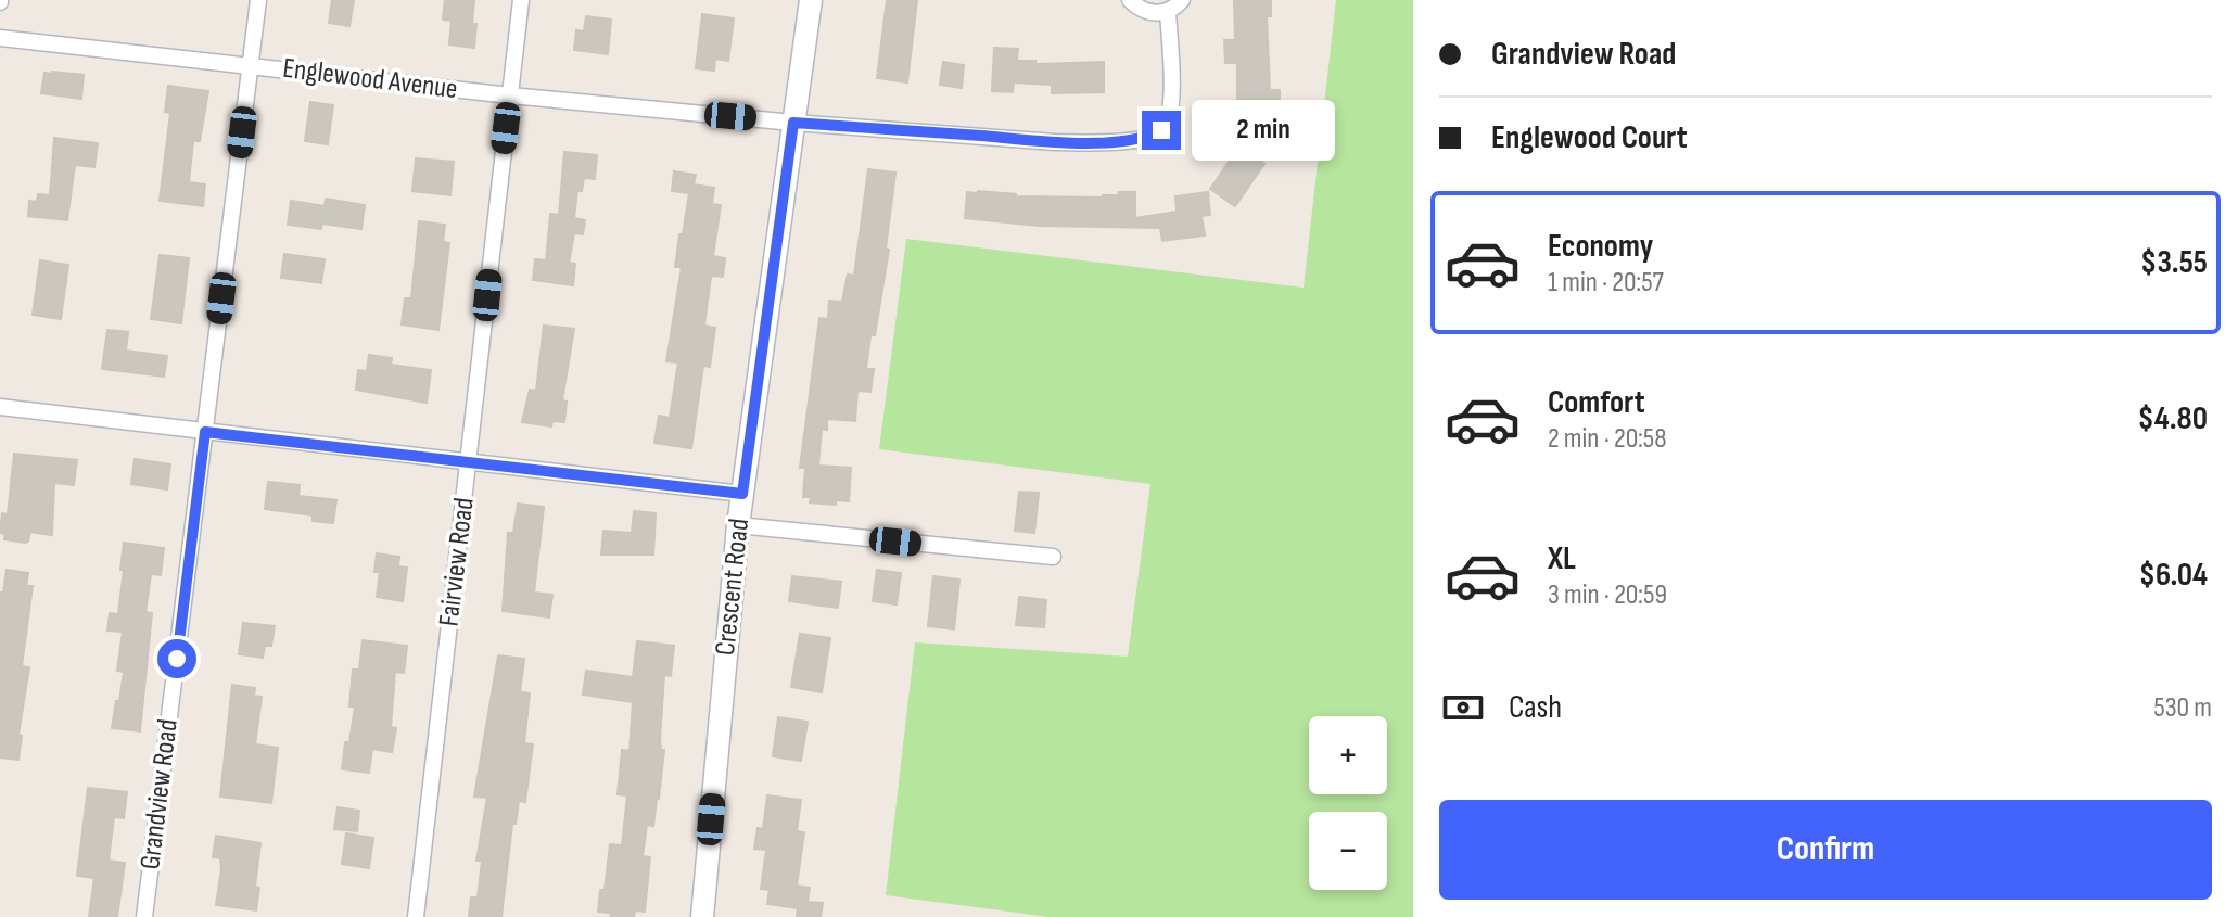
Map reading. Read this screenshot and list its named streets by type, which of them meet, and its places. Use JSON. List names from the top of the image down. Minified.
{"streets":{"street":["Englewood Avenue","Fairview Road","Crescent Road","Grandview Road"]},"crossings":[["Englewood Avenue","Fairview Road"],["Englewood Avenue","Crescent Road"],["Englewood Avenue","Grandview Road"]],"page":{"banner":["Grandview Road","Englewood Court"],"bubble":"2 min","list":[{"name":"Economy","note":"1 min · 20:57","value":"$3.55"},{"name":"Comfort","note":"2 min · 20:58","value":"$4.80"},{"name":"XL","note":"3 min · 20:59","value":"$6.04"}],"pay":["Cash","530 m"],"map_buttons":["+","−"],"buttons":"Confirm"}}
